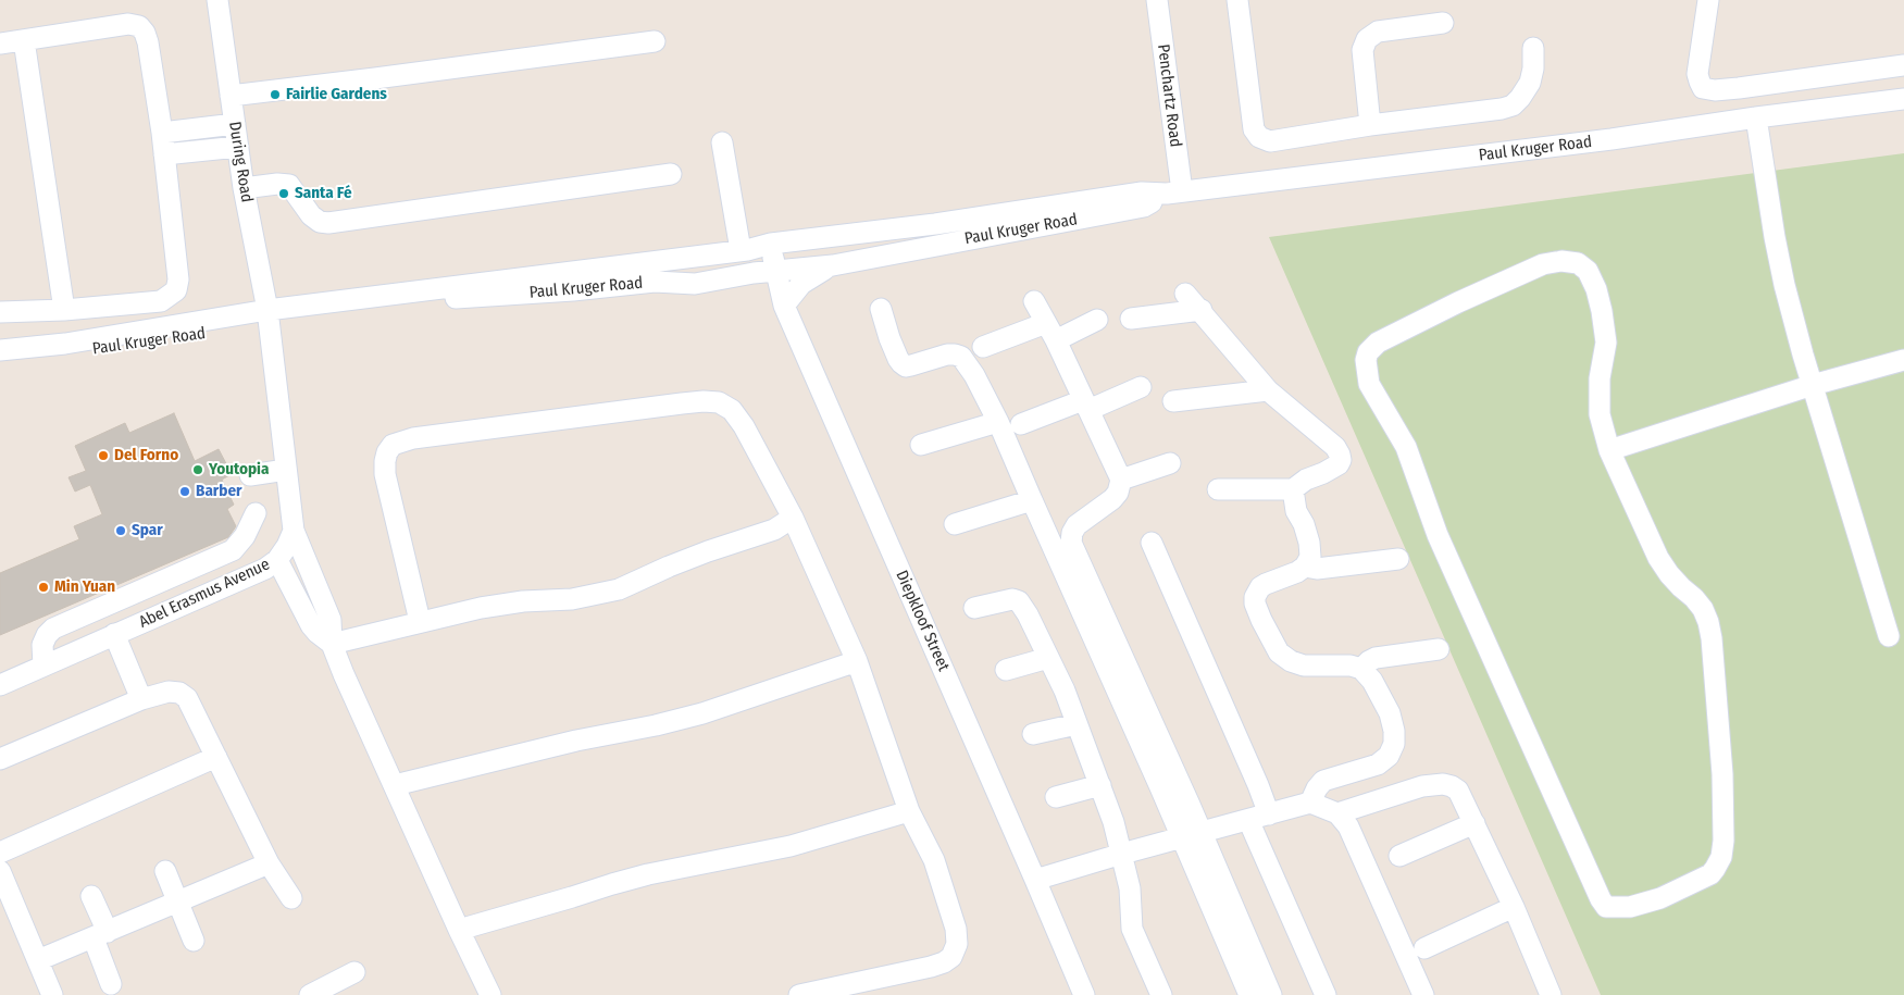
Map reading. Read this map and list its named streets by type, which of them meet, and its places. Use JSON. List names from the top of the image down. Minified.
{"streets":{"street":["Penchartz Road","Paul Kruger Road","During Road","Abel Erasmus Avenue","Diepkloof Street"]},"crossings":[["Penchartz Road","Paul Kruger Road"],["Paul Kruger Road","During Road"],["Paul Kruger Road","Diepkloof Street"]],"places":["Fairlie Gardens","Santa Fé","Del Forno","Youtopia","Barber","Spar","Min Yuan"]}
